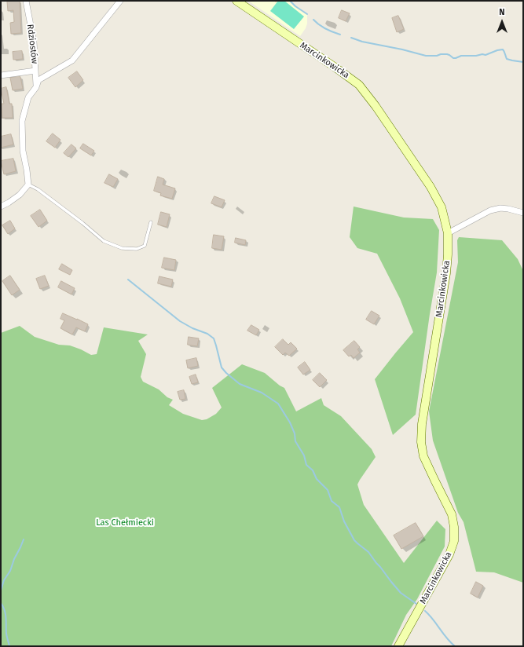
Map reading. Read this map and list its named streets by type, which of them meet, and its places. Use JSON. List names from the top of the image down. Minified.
{"streets":{"street":["Rdziostów","Marcinkowicka"]},"parks":["Las Chełmiecki"],"north":"top"}
